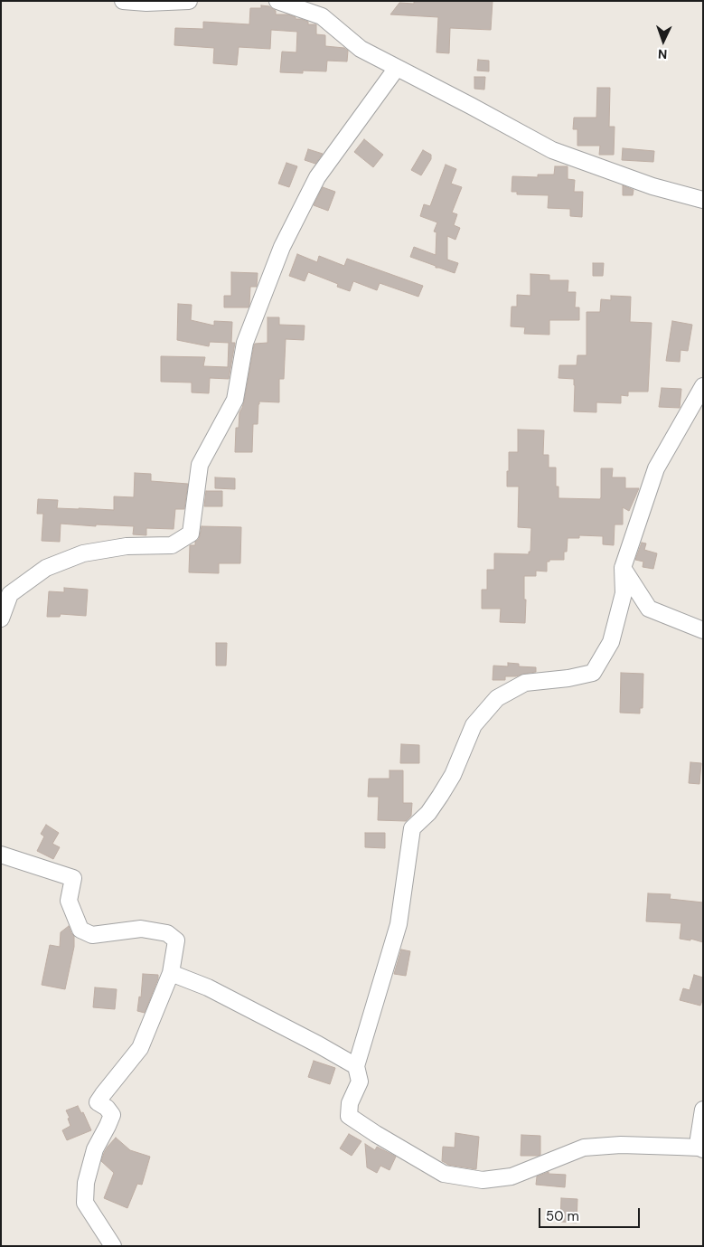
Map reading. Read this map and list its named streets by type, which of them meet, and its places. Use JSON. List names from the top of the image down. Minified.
{"scale_bar":"50 m","north":"bottom"}
